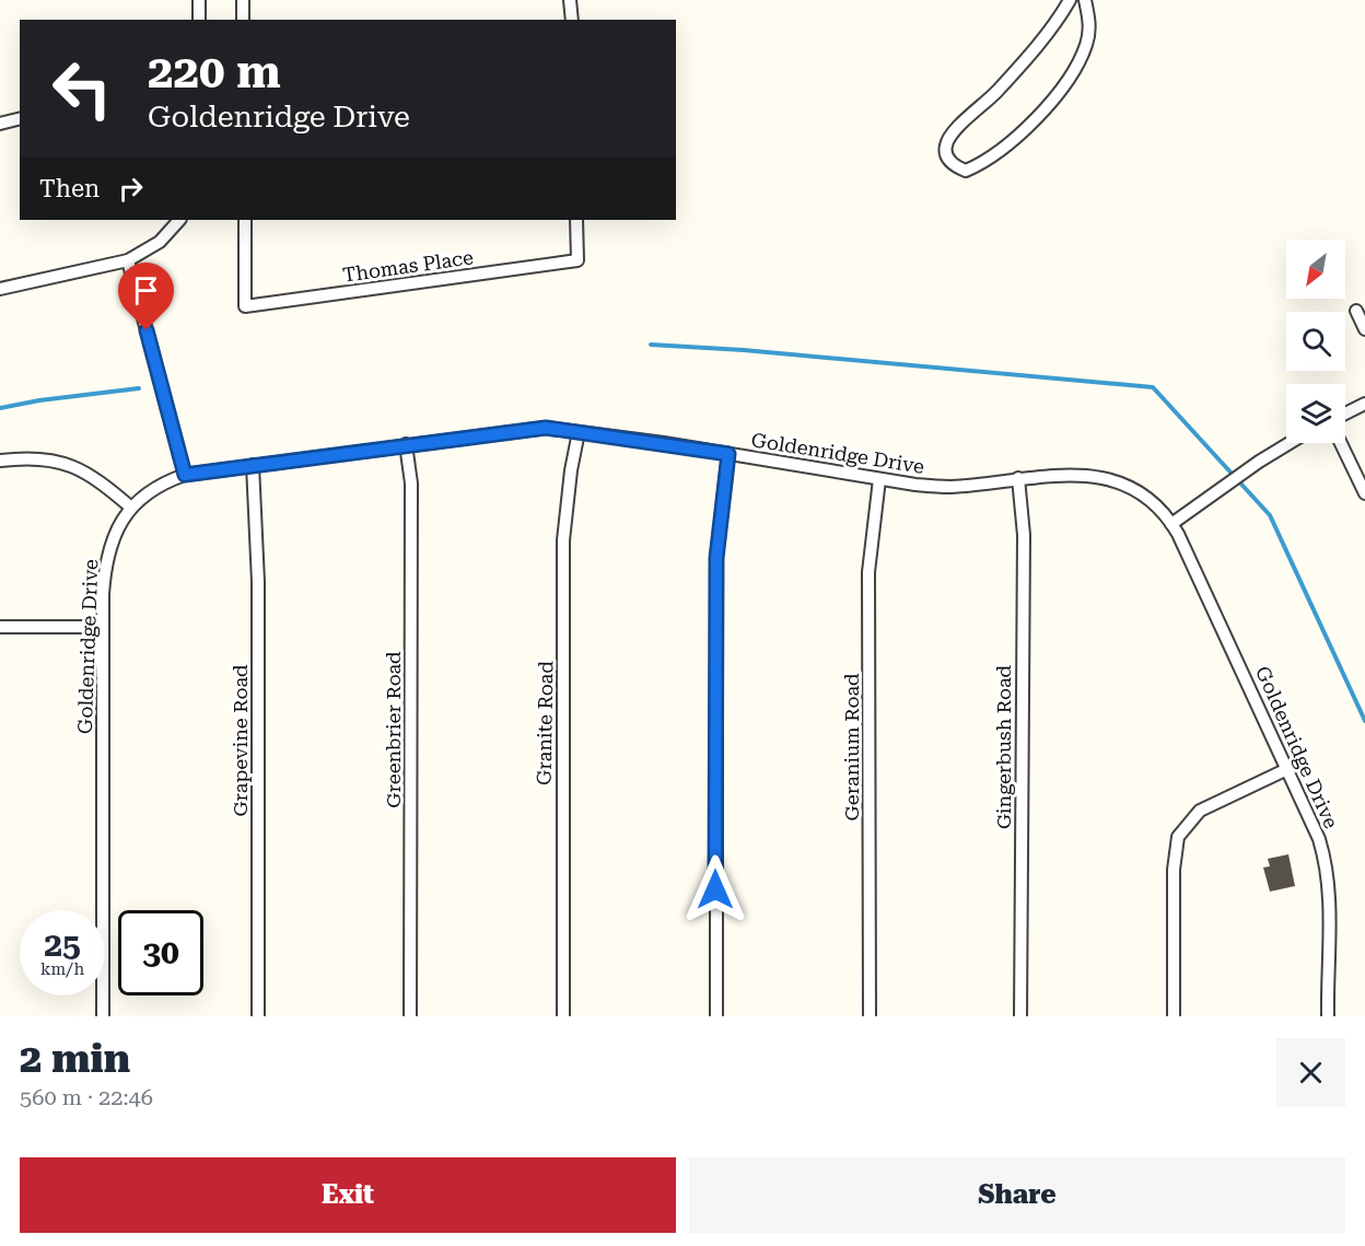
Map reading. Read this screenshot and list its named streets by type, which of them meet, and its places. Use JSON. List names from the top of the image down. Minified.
{"streets":{"street":["Thomas Place","Goldenridge Drive","Granite Road","Greenbrier Road","Grapevine Road","Geranium Road","Gingerbush Road"]},"crossings":[["Goldenridge Drive","Granite Road"],["Goldenridge Drive","Greenbrier Road"],["Goldenridge Drive","Grapevine Road"],["Goldenridge Drive","Geranium Road"],["Goldenridge Drive","Gingerbush Road"]],"north":"bottom left","page":{"turn":["220 m","Goldenridge Drive"],"then":"Then","speed":"25 km/h","limit":"30","heading":["2 min","560 m · 22:46"],"buttons":["Exit","Share"]}}
